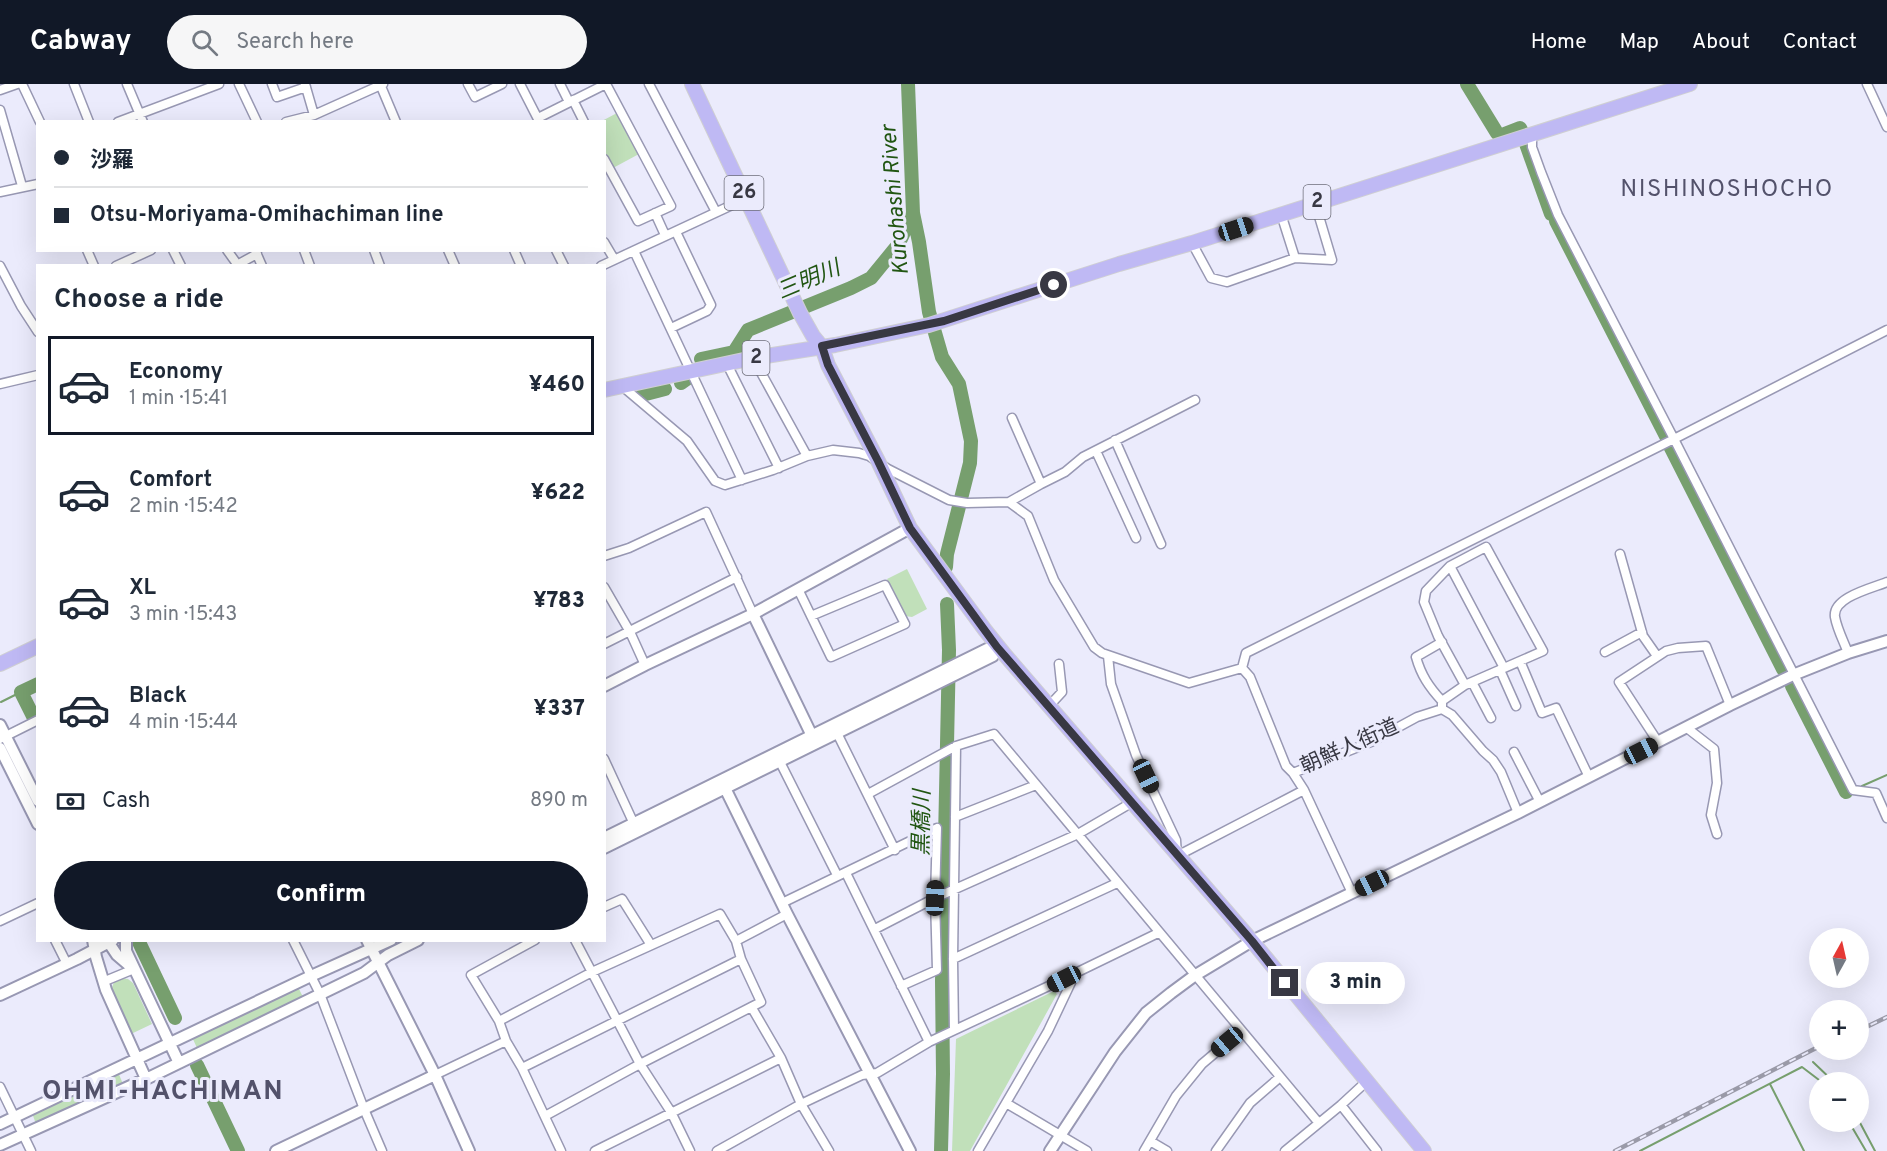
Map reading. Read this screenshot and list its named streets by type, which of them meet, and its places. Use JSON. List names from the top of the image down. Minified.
{"streets":{"main road":["26","2"],"street":["朝鮮人街道"]},"crossings":[["26","2"]],"districts":["NISHINOSHOCHO","OHMI-HACHIMAN"],"water":["Kurohashi River","三明川","黒橋川"],"north":"top","page":{"header":"Cabway","search":"Search here","nav":["Home","Map","About","Contact"],"banner":["沙羅","Otsu-Moriyama-Omihachiman line"],"heading":"Choose a ride","list":[{"name":"Economy","note":"1 min · 15:41","value":"¥460"},{"name":"Comfort","note":"2 min · 15:42","value":"¥622"},{"name":"XL","note":"3 min · 15:43","value":"¥783"},{"name":"Black","note":"4 min · 15:44","value":"¥337"}],"pay":["Cash","890 m"],"buttons":"Confirm","map_buttons":["+","−"],"bubble":"3 min"}}
